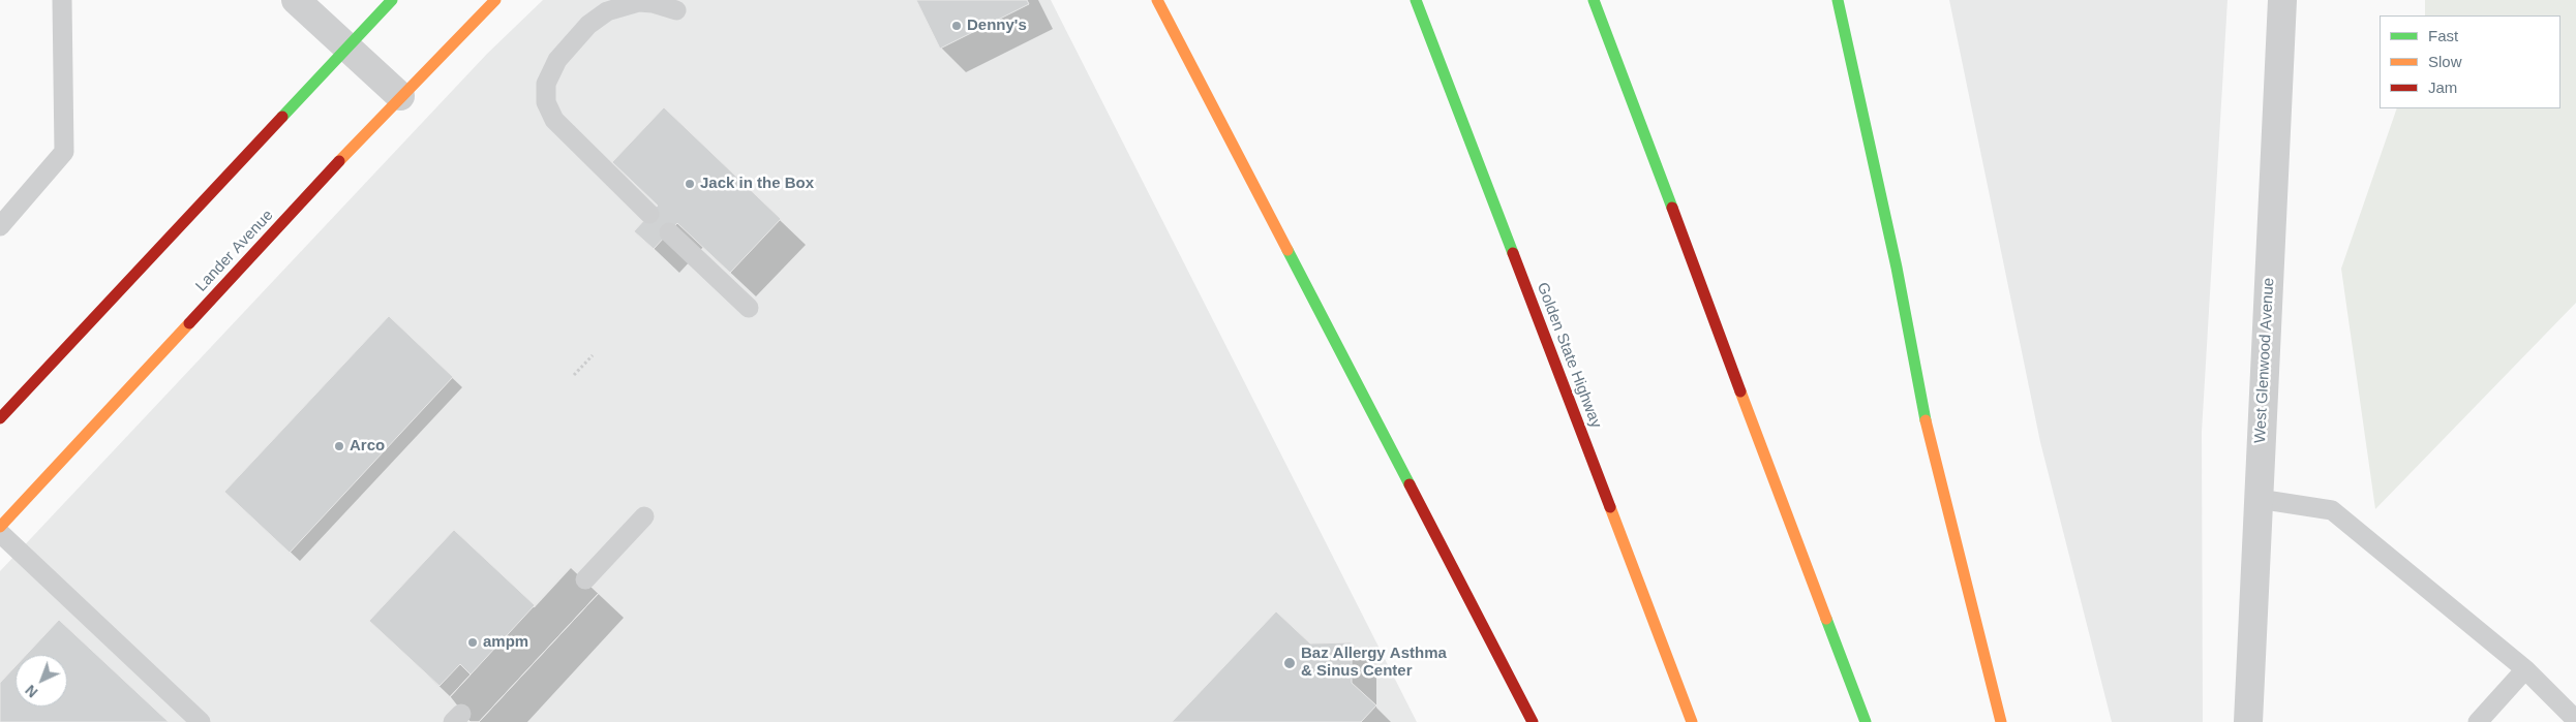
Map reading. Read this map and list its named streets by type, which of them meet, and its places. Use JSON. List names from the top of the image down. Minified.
{"streets":{"main road":["Lander Avenue","Golden State Highway"],"street":["West Glenwood Avenue"]},"places":["Denny's","Jack in the Box","Arco","ampm","Baz Allergy Asthma & Sinus Center"],"legend":["Fast","Slow","Jam"],"north":"bottom left"}
